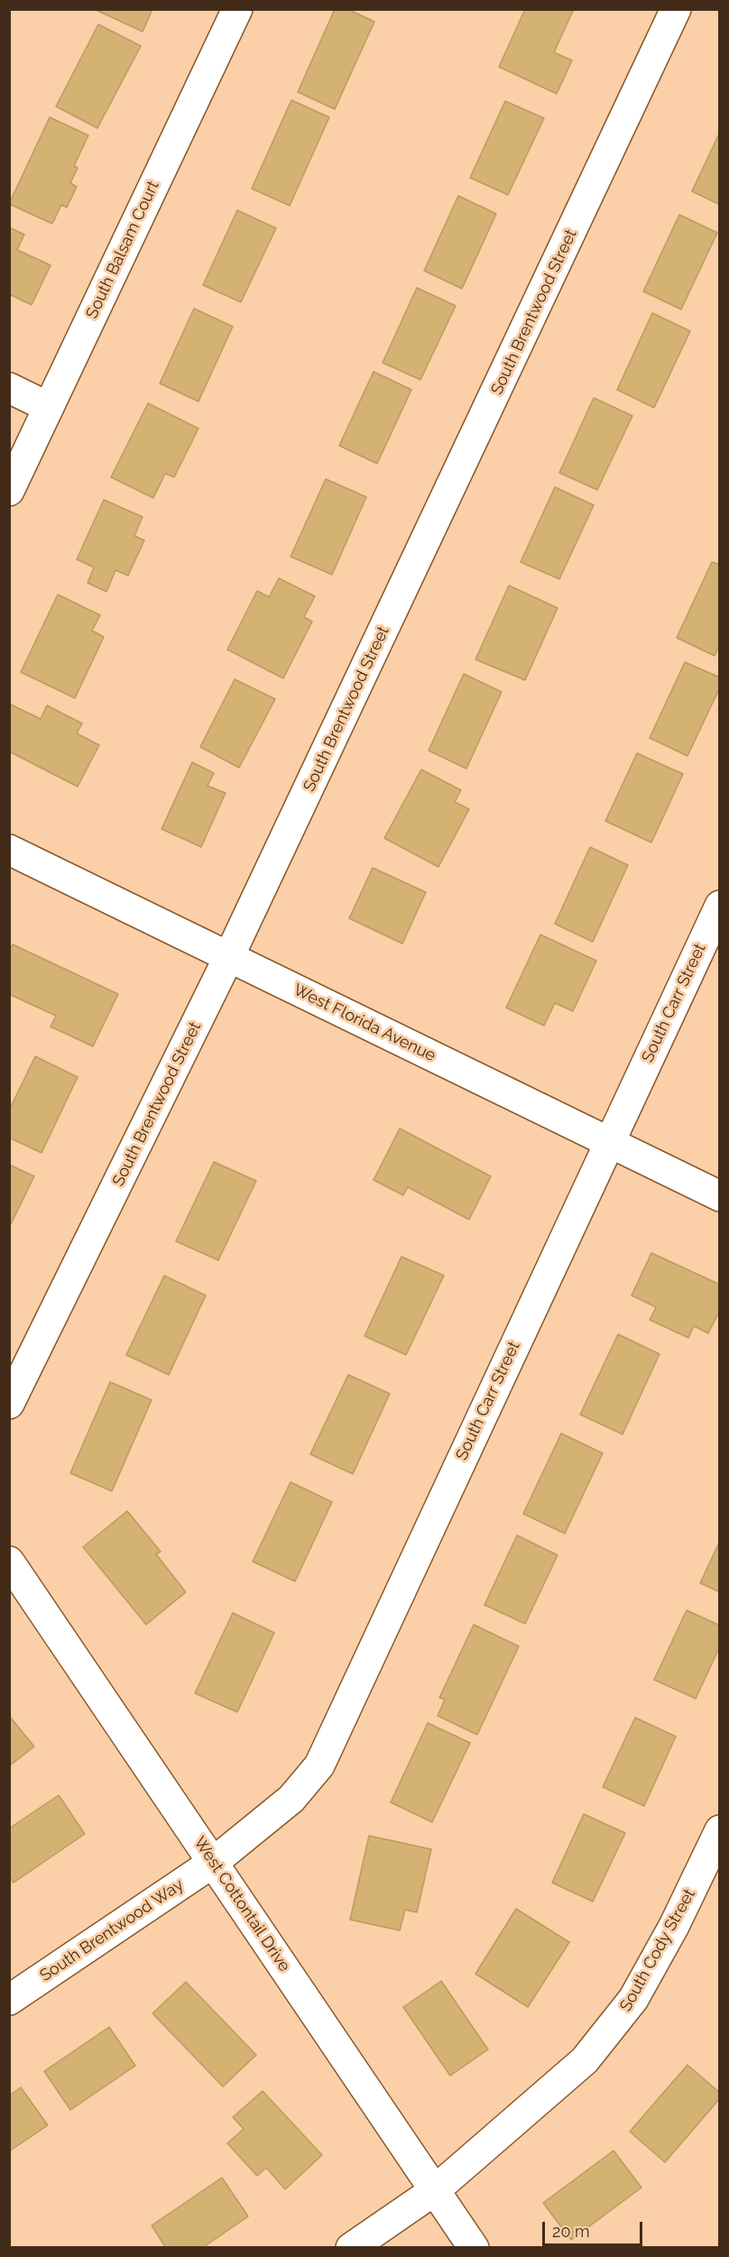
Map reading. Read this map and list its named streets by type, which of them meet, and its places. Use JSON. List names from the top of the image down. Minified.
{"streets":{"street":["South Balsam Court","South Brentwood Street","South Carr Street","West Florida Avenue","West Cottontail Drive","South Brentwood Way","South Cody Street"]},"crossings":[["South Brentwood Street","West Florida Avenue"],["South Carr Street","West Florida Avenue"],["South Carr Street","West Cottontail Drive"],["South Carr Street","South Brentwood Way"],["West Cottontail Drive","South Brentwood Way"],["West Cottontail Drive","South Cody Street"]],"scale_bar":"20 m"}
